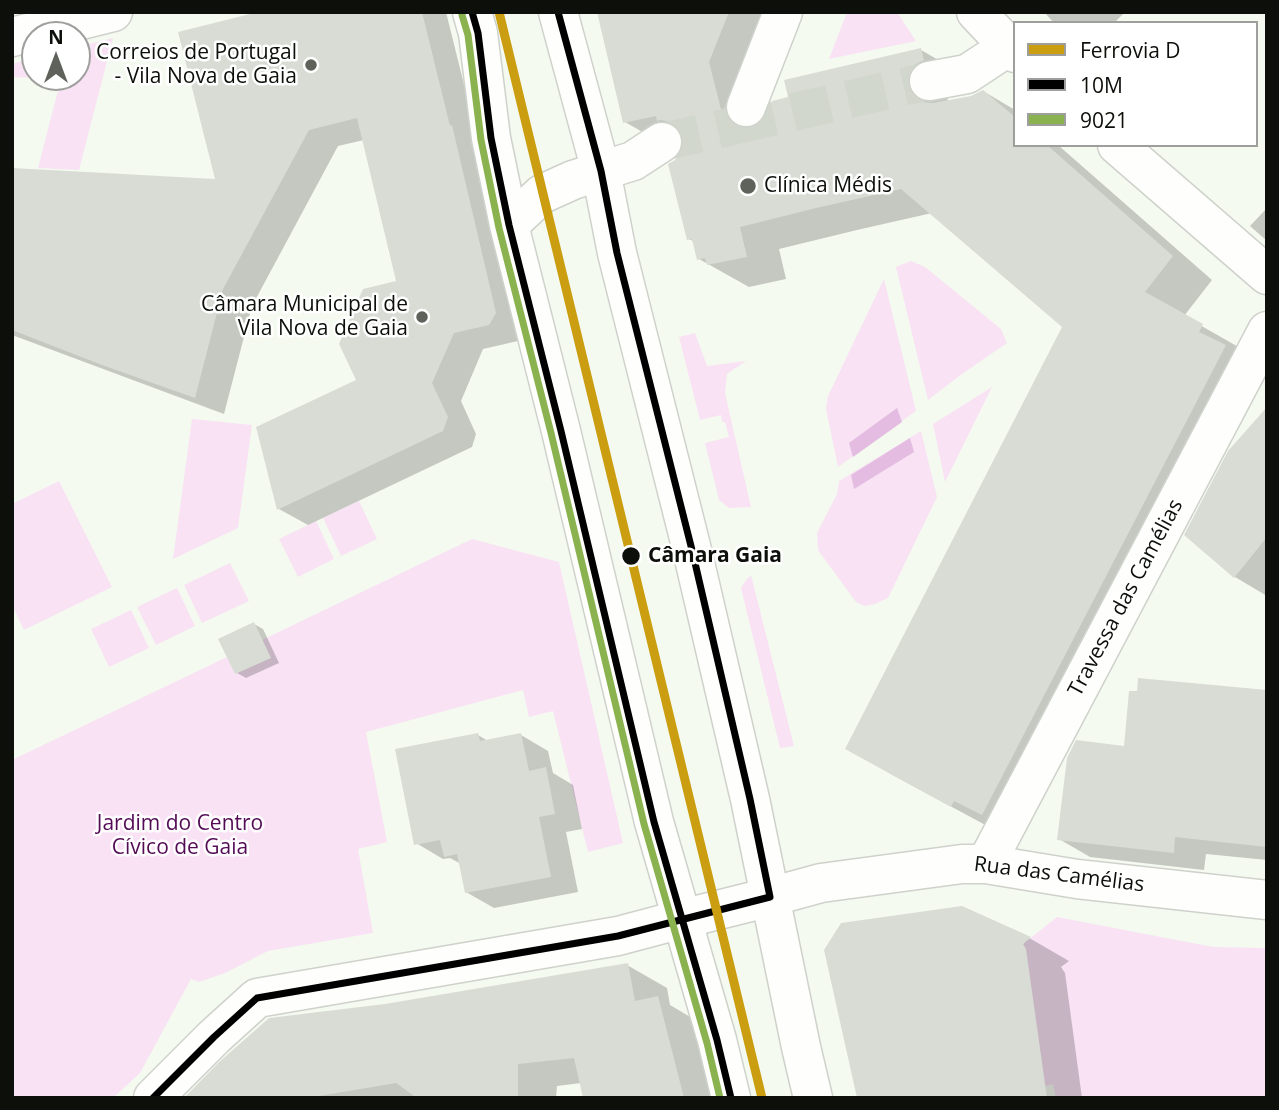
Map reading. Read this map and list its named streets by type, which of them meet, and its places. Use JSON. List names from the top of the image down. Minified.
{"streets":{"main road":["Travessa das Camélias","Rua das Camélias"]},"crossings":[["Travessa das Camélias","Rua das Camélias"]],"parks":["Jardim do Centro Cívico de Gaia"],"places":["Correios de Portugal - Vila Nova de Gaia","Clínica Médis","Câmara Municipal de Vila Nova de Gaia","Câmara Gaia"],"lines":["rail line D","transit line 10M","transit line 9021"],"legend":["Ferrovia D","10M","9021"],"north":"top"}
